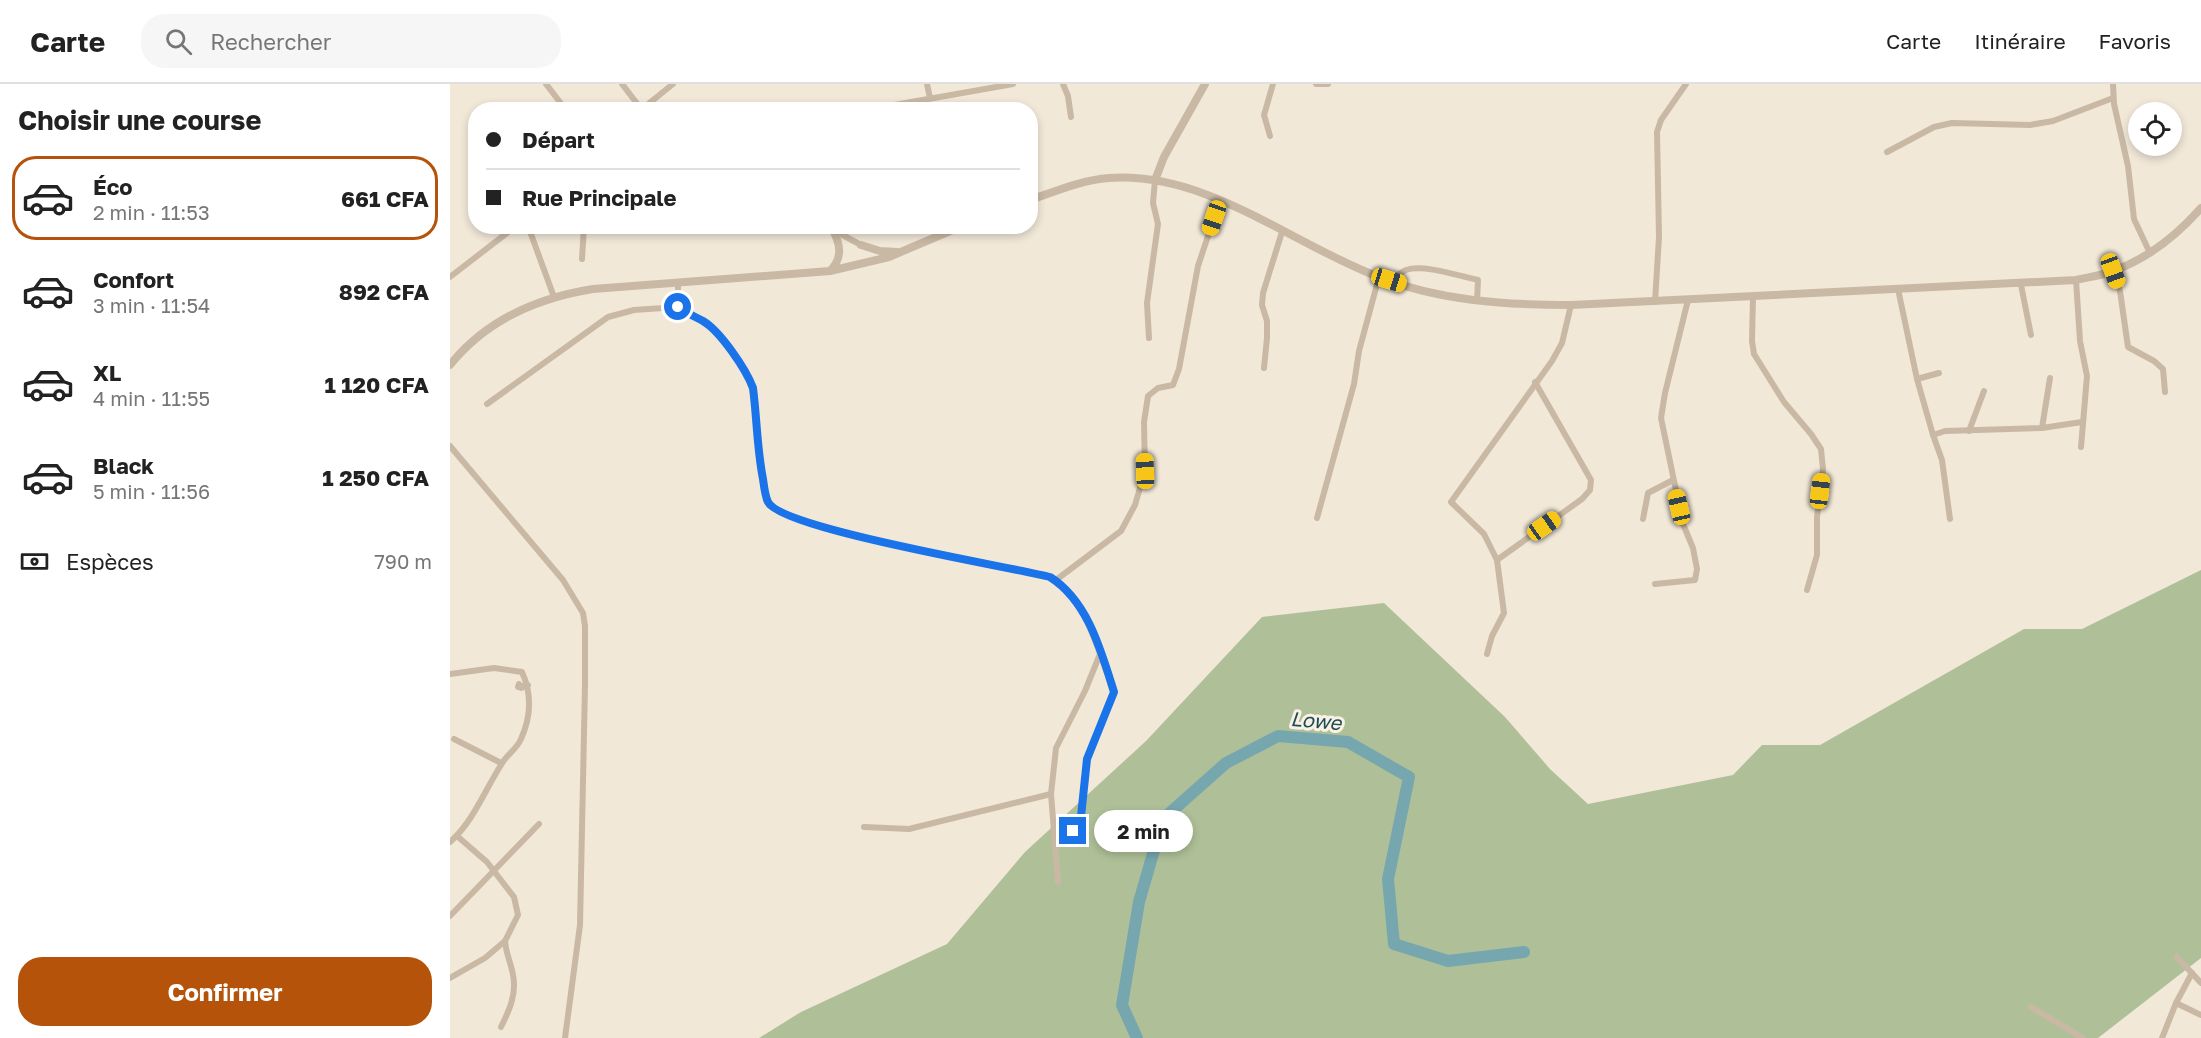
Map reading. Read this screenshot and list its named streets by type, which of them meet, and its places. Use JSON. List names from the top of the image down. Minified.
{"water":["Lowe"],"page":{"header":"Carte","search":"Rechercher","nav":["Carte","Itinéraire","Favoris"],"heading":"Choisir une course","banner":["Départ","Rue Principale"],"list":[{"name":"Éco","note":"2 min · 11:53","value":"661 CFA"},{"name":"Confort","note":"3 min · 11:54","value":"892 CFA"},{"name":"XL","note":"4 min · 11:55","value":"1 120 CFA"},{"name":"Black","note":"5 min · 11:56","value":"1 250 CFA"}],"pay":["Espèces","790 m"],"bubble":"2 min","buttons":"Confirmer"}}
